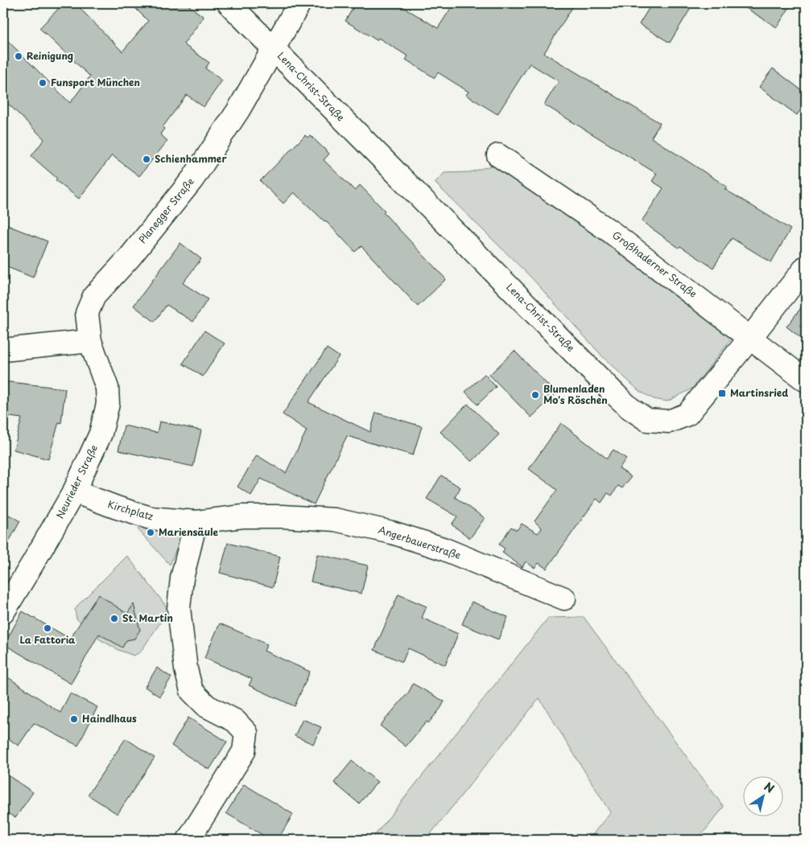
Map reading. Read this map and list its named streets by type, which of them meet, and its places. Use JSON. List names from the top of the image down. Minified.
{"streets":{"street":["Lena-Christ-Straße","Planegger Straße","Großhaderner Straße","Neurieder Straße","Kirchplatz","Angerbauerstraße"]},"crossings":[["Lena-Christ-Straße","Planegger Straße"],["Lena-Christ-Straße","Großhaderner Straße"],["Planegger Straße","Neurieder Straße"],["Neurieder Straße","Kirchplatz"],["Kirchplatz","Angerbauerstraße"]],"places":{"other":["Reinigung","Funsport München","Schienhammer","Blumenladen Mo's Röschen","Mariensäule","St. Martin","La Fattoria","Haindlhaus"],"transit":["Martinsried"]},"north":"top right"}
